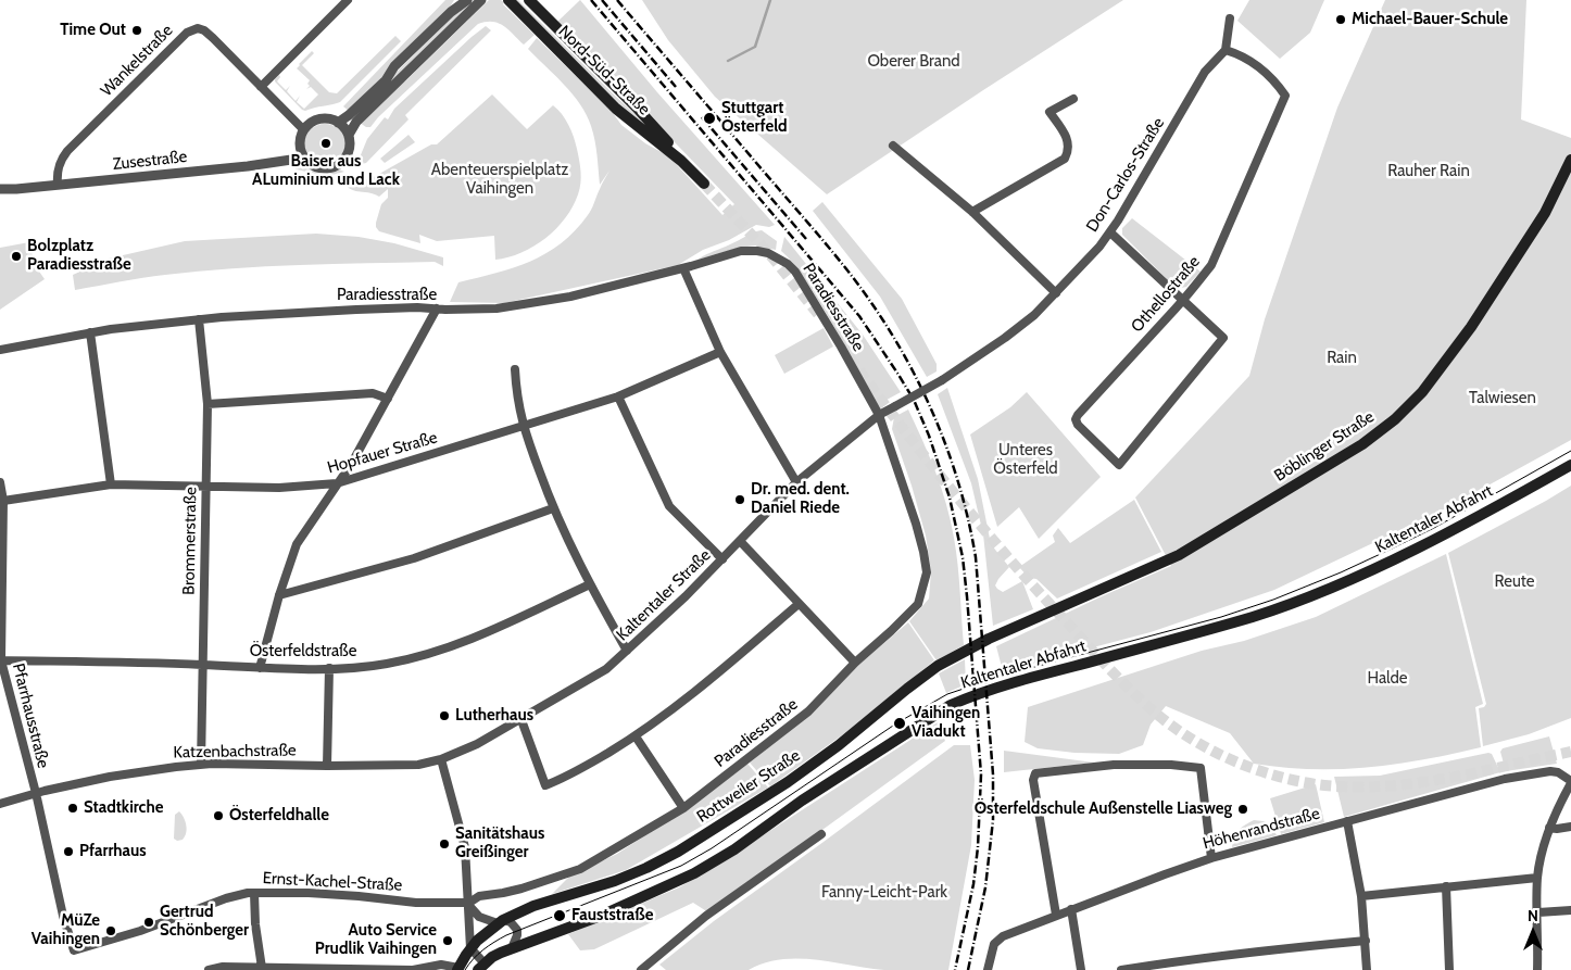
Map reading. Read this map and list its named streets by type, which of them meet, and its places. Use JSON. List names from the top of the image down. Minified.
{"streets":{"main road":["Nord-Süd-Straße","Böblinger Straße","Kaltentaler Abfahrt","Rottweiler Straße"],"street":["Wankelstraße","Zusestraße","Don-Carlos-Straße","Othellostraße","Paradiesstraße","Hopfauer Straße","Brommerstraße","Kaltentaler Straße","Österfeldstraße","Pfarrhausstraße","Katzenbachstraße","Höhenrandstraße","Ernst-Kachel-Straße"]},"crossings":[["Wankelstraße","Zusestraße"],["Don-Carlos-Straße","Othellostraße"],["Don-Carlos-Straße","Paradiesstraße"],["Don-Carlos-Straße","Kaltentaler Straße"],["Paradiesstraße","Brommerstraße"],["Paradiesstraße","Kaltentaler Straße"],["Paradiesstraße","Ernst-Kachel-Straße"],["Böblinger Straße","Rottweiler Straße"],["Hopfauer Straße","Brommerstraße"],["Hopfauer Straße","Pfarrhausstraße"],["Brommerstraße","Österfeldstraße"],["Brommerstraße","Katzenbachstraße"],["Kaltentaler Straße","Katzenbachstraße"],["Österfeldstraße","Pfarrhausstraße"],["Pfarrhausstraße","Katzenbachstraße"],["Pfarrhausstraße","Ernst-Kachel-Straße"]],"parks":["Oberer Brand","Abenteuerspielplatz Vaihingen","Rauher Rain","Rain","Talwiesen","Unteres Österfeld","Reute","Halde","Fanny-Leicht-Park"],"places":["Michael-Bauer-Schule","Time Out","Stuttgart Österfeld","Baiser aus ALuminium und Lack","Bolzplatz Paradiesstraße","Dr. med. dent. Daniel Riede","Lutherhaus","Vaihingen Viadukt","Stadtkirche","Österfeldschule Außenstelle Liasweg","Österfeldhalle","Sanitätshaus Greißinger","Pfarrhaus","Fauststraße","Gertrud Schönberger","MüZe Vaihingen","Auto Service Prudlik Vaihingen"],"north":"top"}
